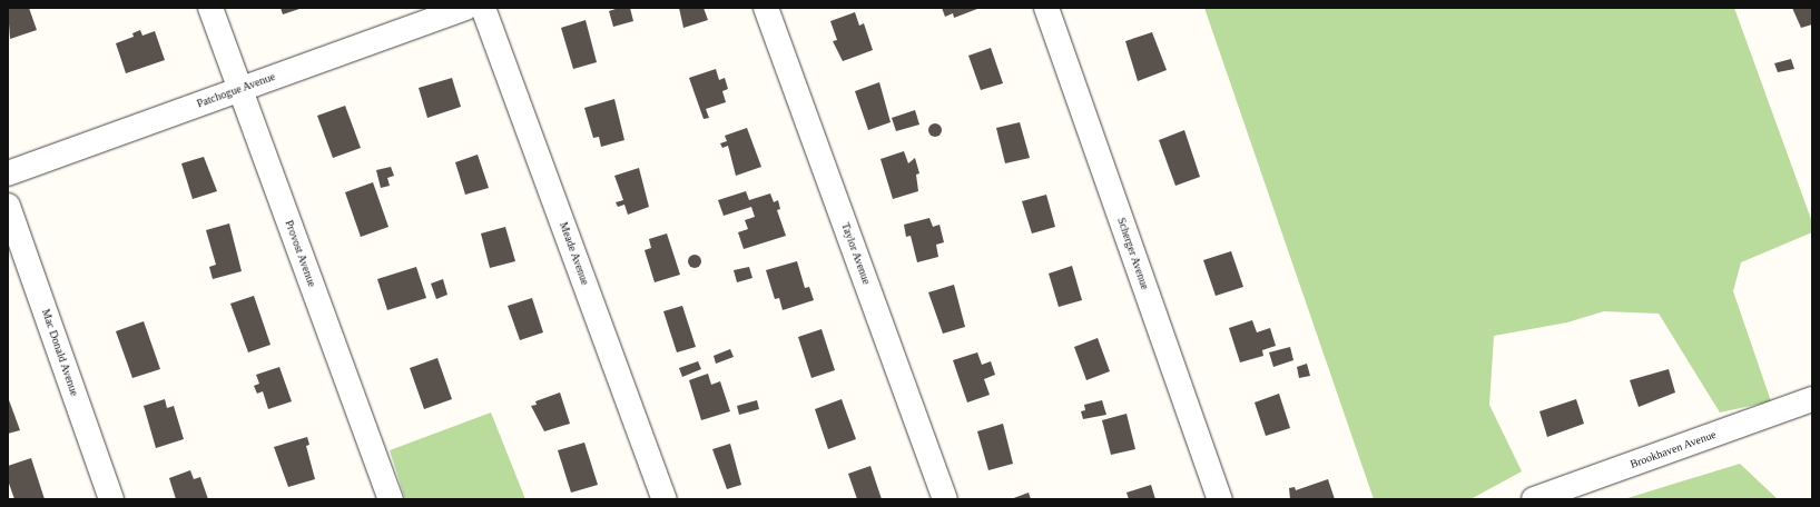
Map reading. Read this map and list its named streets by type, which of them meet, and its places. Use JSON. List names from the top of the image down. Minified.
{"streets":{"street":["Patchogue Avenue","Provost Avenue","Meade Avenue","Taylor Avenue","Scherger Avenue","Mac Donald Avenue","Brookhaven Avenue"]},"crossings":[["Patchogue Avenue","Provost Avenue"]]}
